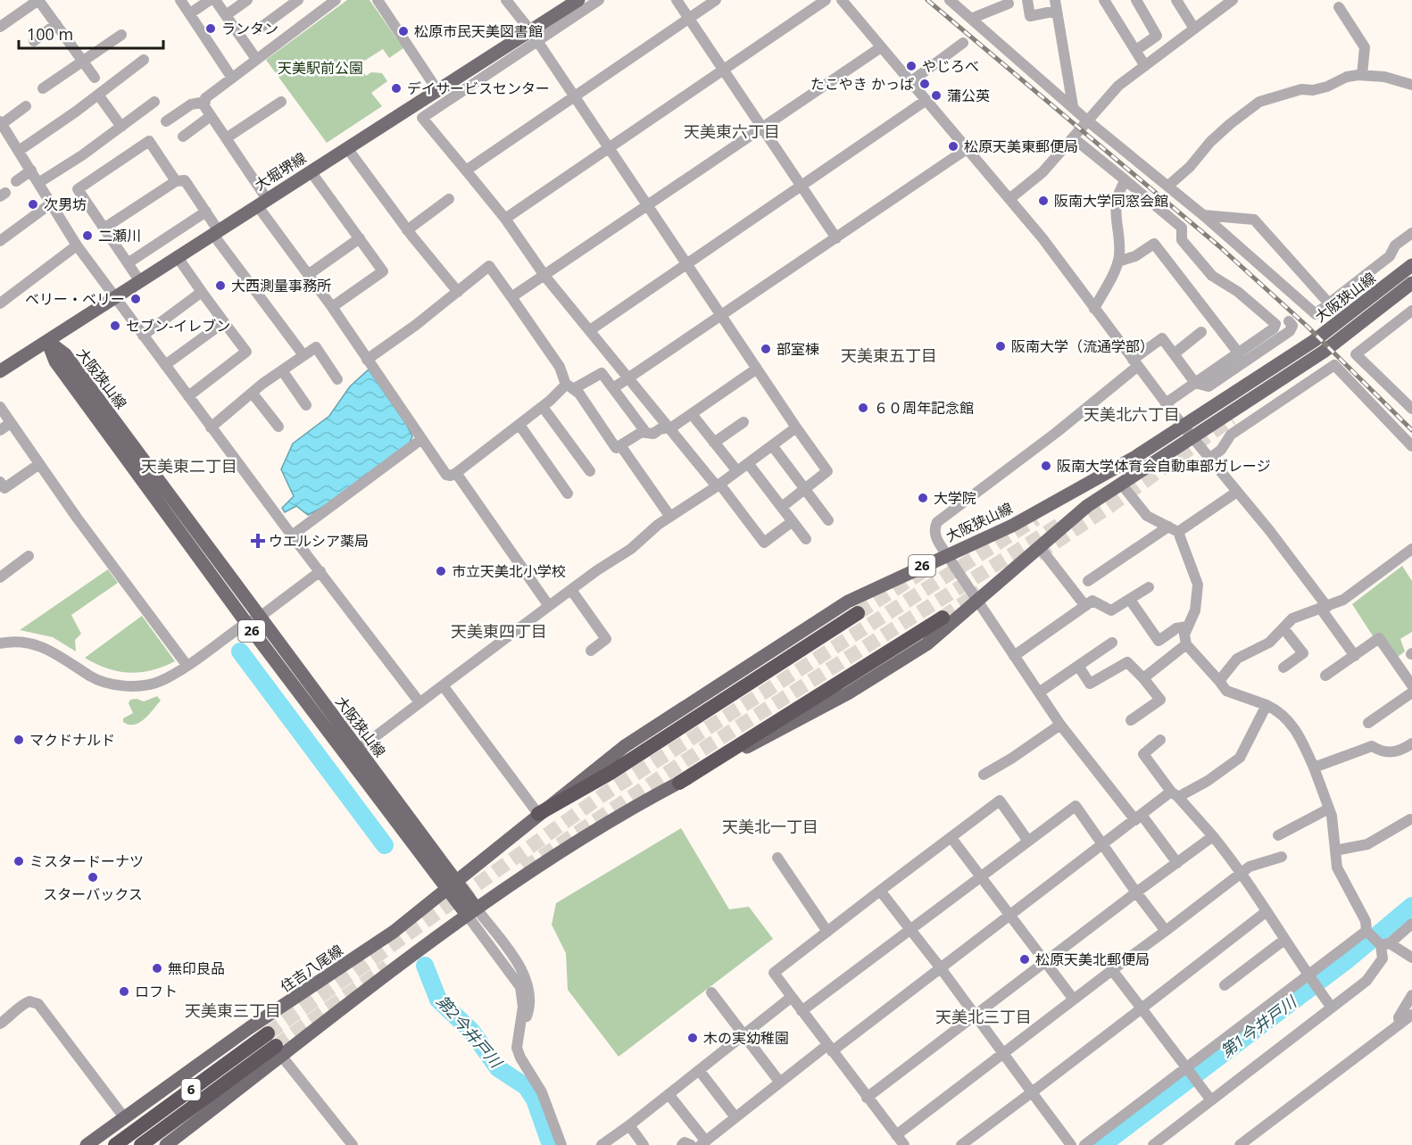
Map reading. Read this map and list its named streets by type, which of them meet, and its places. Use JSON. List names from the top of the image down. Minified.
{"streets":{"highway":["6"],"main road":["大堀堺線","大阪狭山線","26","住吉八尾線"]},"crossings":[["大堀堺線","大阪狭山線"],["大阪狭山線","住吉八尾線"]],"districts":["天美東六丁目","天美東五丁目","天美北六丁目","天美東二丁目","天美東四丁目","天美北一丁目","天美東三丁目","天美北三丁目"],"water":["第1今井戸川","第2今井戸川"],"parks":["天美駅前公園"],"places":{"other":["ランタン","松原市民天美図書館","やじろべ","たこやき かっぱ","デイサービスセンター","蒲公英","松原天美東郵便局","阪南大学同窓会館","次男坊","二瀬川","大西測量事務所","ベリー・ベリー","セブン-イレブン","阪南大学（流通学部）","部室棟","６０周年記念館","阪南大学体育会自動車部ガレージ","大学院","市立天美北小学校","マクドナルド","ミスタードーナツ","スターバックス","松原天美北郵便局","無印良品","ロフト","木の実幼稚園"],"health":["ウエルシア薬局"]},"scale_bar":"100 m"}
